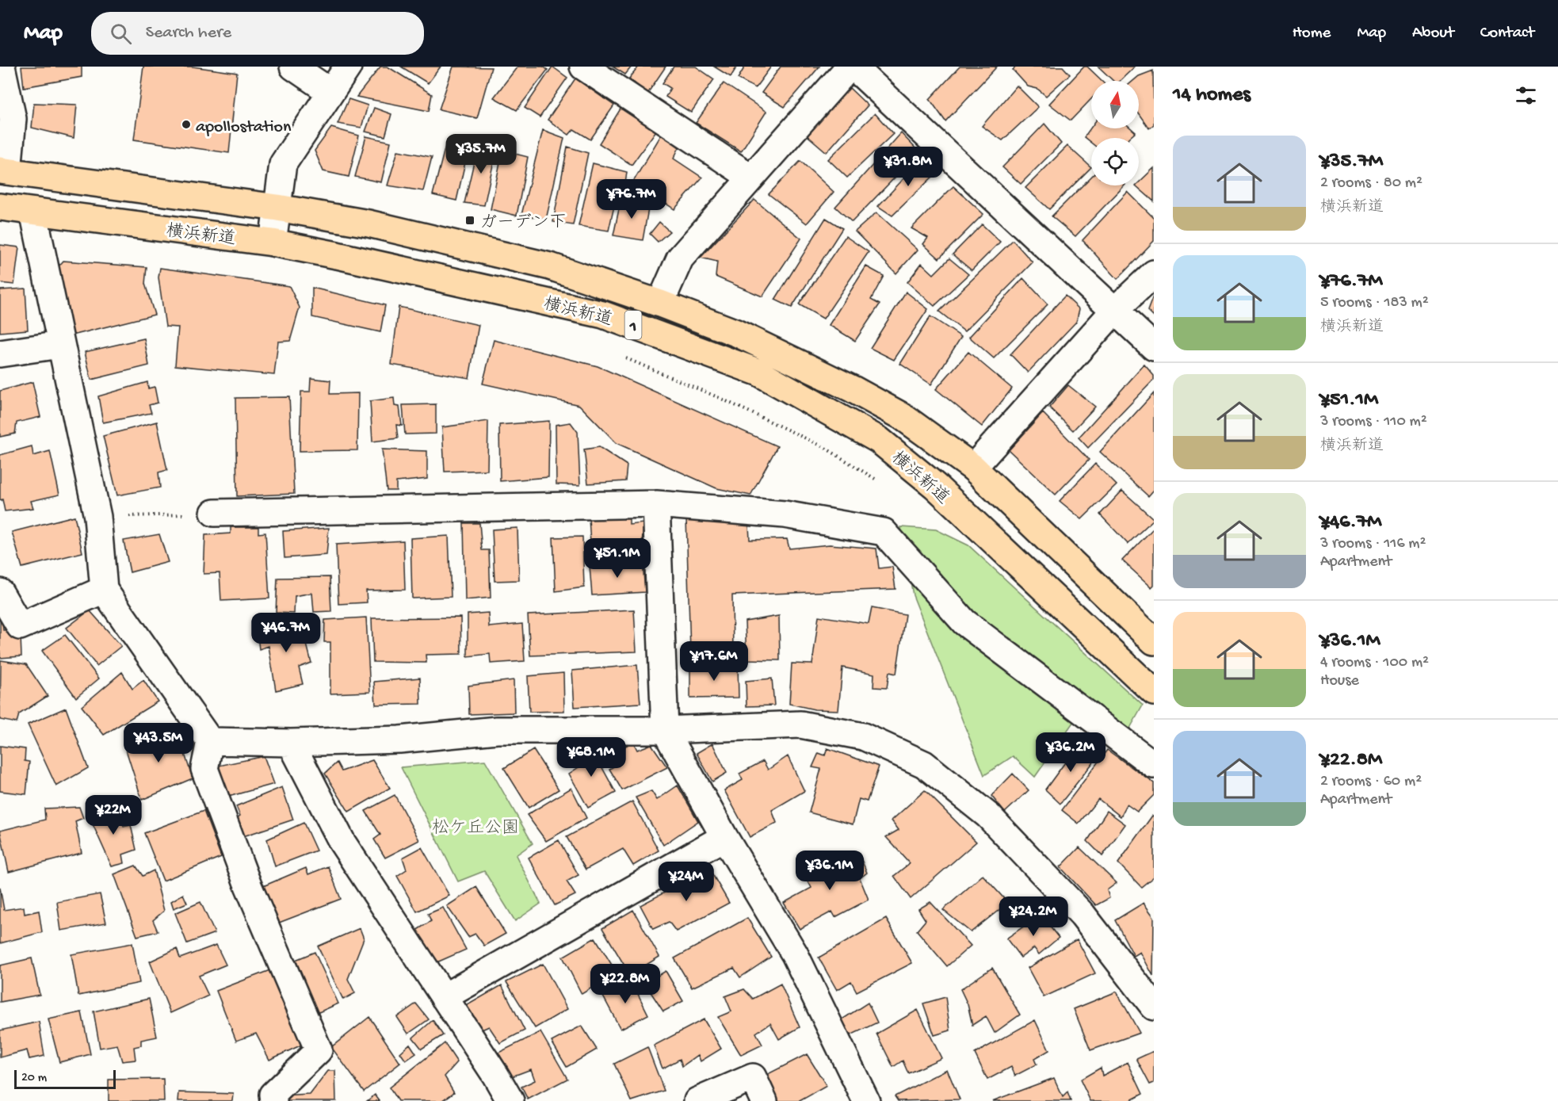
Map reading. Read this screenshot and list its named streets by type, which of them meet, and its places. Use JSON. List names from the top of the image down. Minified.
{"streets":{"highway":["横浜新道","1"]},"parks":["松ケ丘公園"],"places":{"other":["apollostation"],"transit":["ガーデン下"]},"scale_bar":"20 m","north":"top","page":{"header":"Map","search":"Search here","nav":["Home","Map","About","Contact"],"heading":"14 homes","list":[{"name":"¥35.7M","note":"2 rooms · 80 m² · 横浜新道"},{"name":"¥76.7M","note":"5 rooms · 183 m² · 横浜新道"},{"name":"¥51.1M","note":"3 rooms · 110 m² · 横浜新道"},{"name":"¥46.7M","note":"3 rooms · 116 m² · Apartment"},{"name":"¥36.1M","note":"4 rooms · 100 m² · House"},{"name":"¥22.8M","note":"2 rooms · 60 m² · Apartment"}],"price":["¥35.7M","¥31.8M","¥76.7M","¥51.1M","¥46.7M","¥17.6M","¥43.5M","¥36.2M","¥68.1M","¥22M","¥36.1M","¥24M","¥24.2M","¥22.8M"],"scale":"20 m"}}
